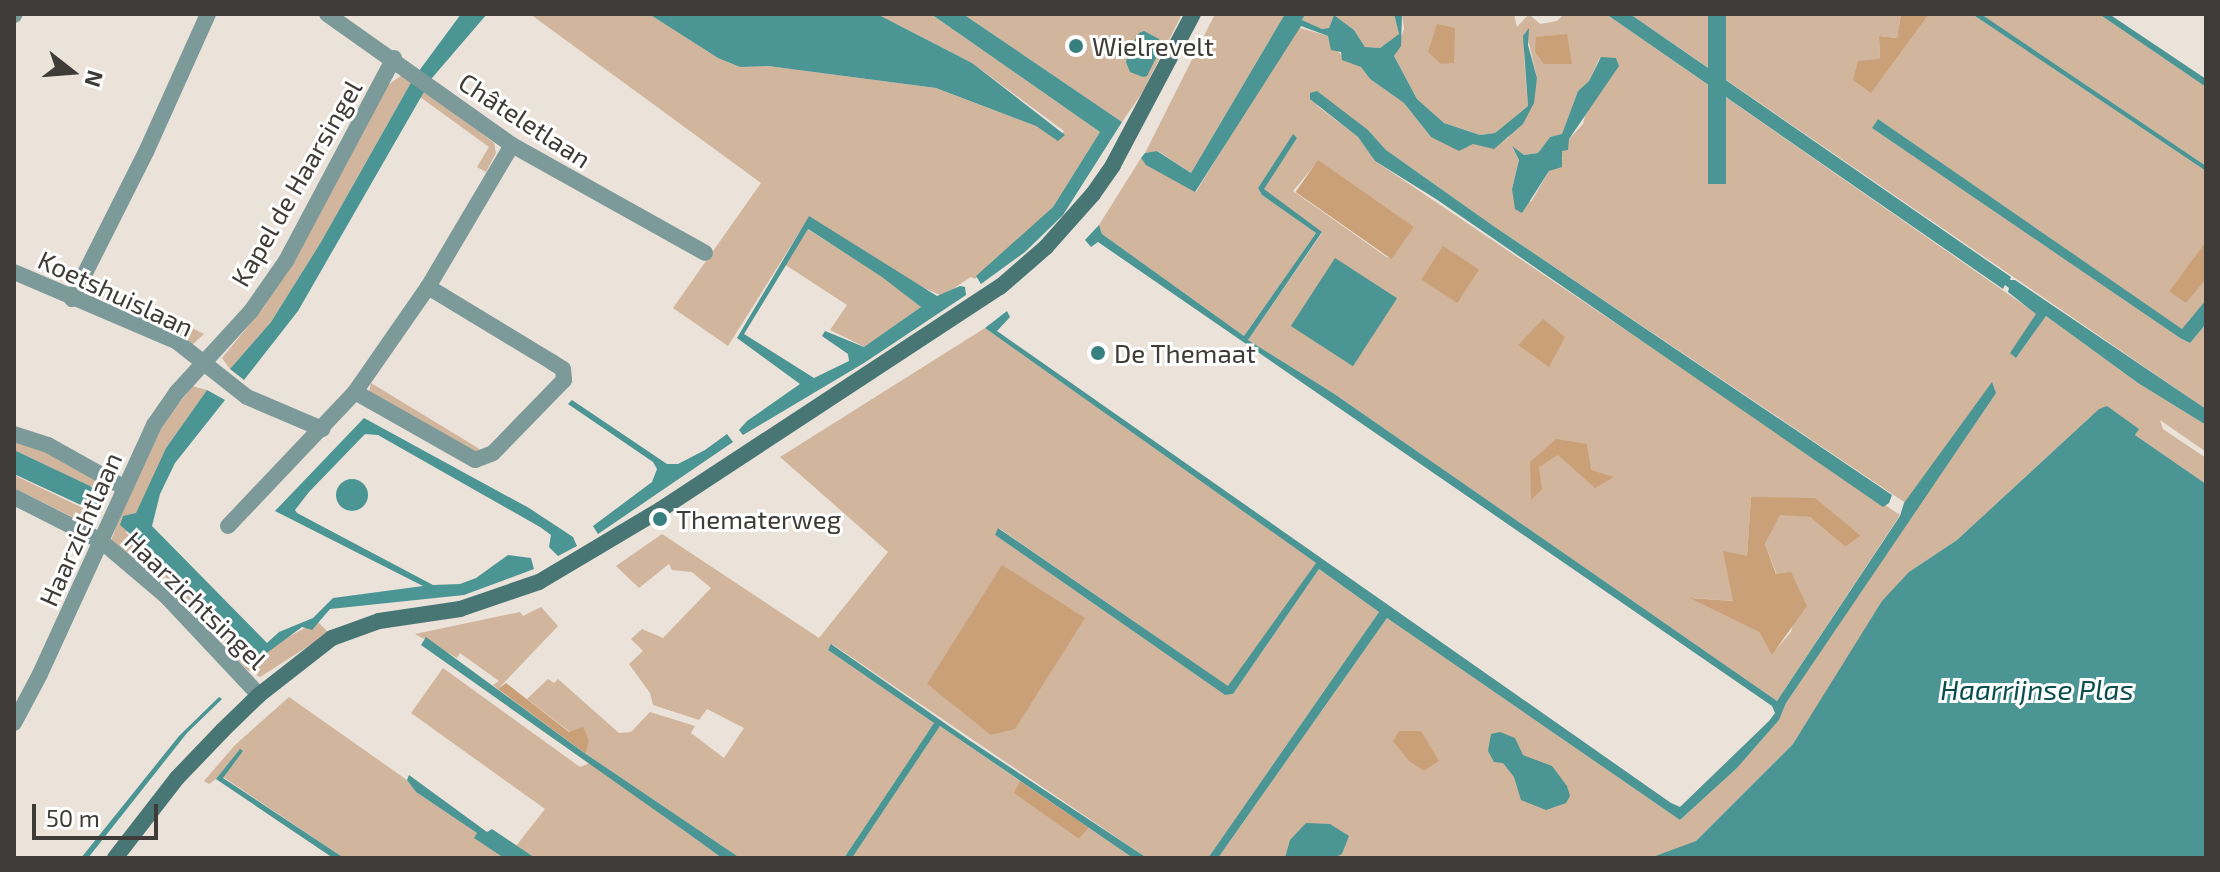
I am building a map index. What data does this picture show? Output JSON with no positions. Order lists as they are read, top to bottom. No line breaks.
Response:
{"streets":{"street":["Châteletlaan","Kapel de Haarsingel","Koetshuislaan","Haarzichtlaan","Haarzichtsingel"]},"crossings":[["Châteletlaan","Kapel de Haarsingel"],["Kapel de Haarsingel","Koetshuislaan"],["Kapel de Haarsingel","Haarzichtlaan"],["Koetshuislaan","Haarzichtlaan"],["Haarzichtlaan","Haarzichtsingel"]],"water":["Haarrijnse Plas"],"places":["Wielrevelt","De Themaat","Thematerweg"],"scale_bar":"50 m","north":"right"}
